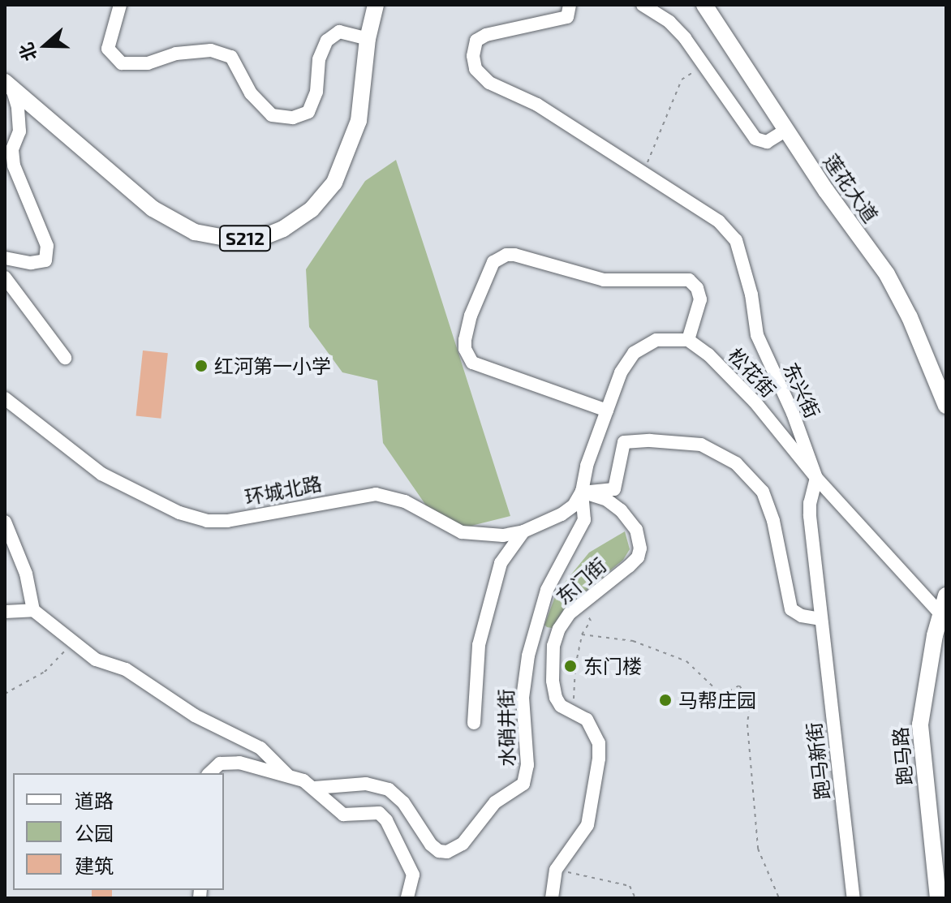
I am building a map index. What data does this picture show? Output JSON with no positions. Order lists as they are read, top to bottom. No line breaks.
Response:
{"streets":{"main road":["莲花大道","S212","跑马路"],"street":["松花街","东兴街","环城北路","东门街","水硝井街","跑马新街"]},"crossings":[["松花街","东兴街"],["松花街","跑马路"],["环城北路","东门街"],["环城北路","水硝井街"],["东门街","水硝井街"]],"places":["红河第一小学","东门楼","马帮庄园"],"legend":["道路","公园","建筑"],"north":"left"}
